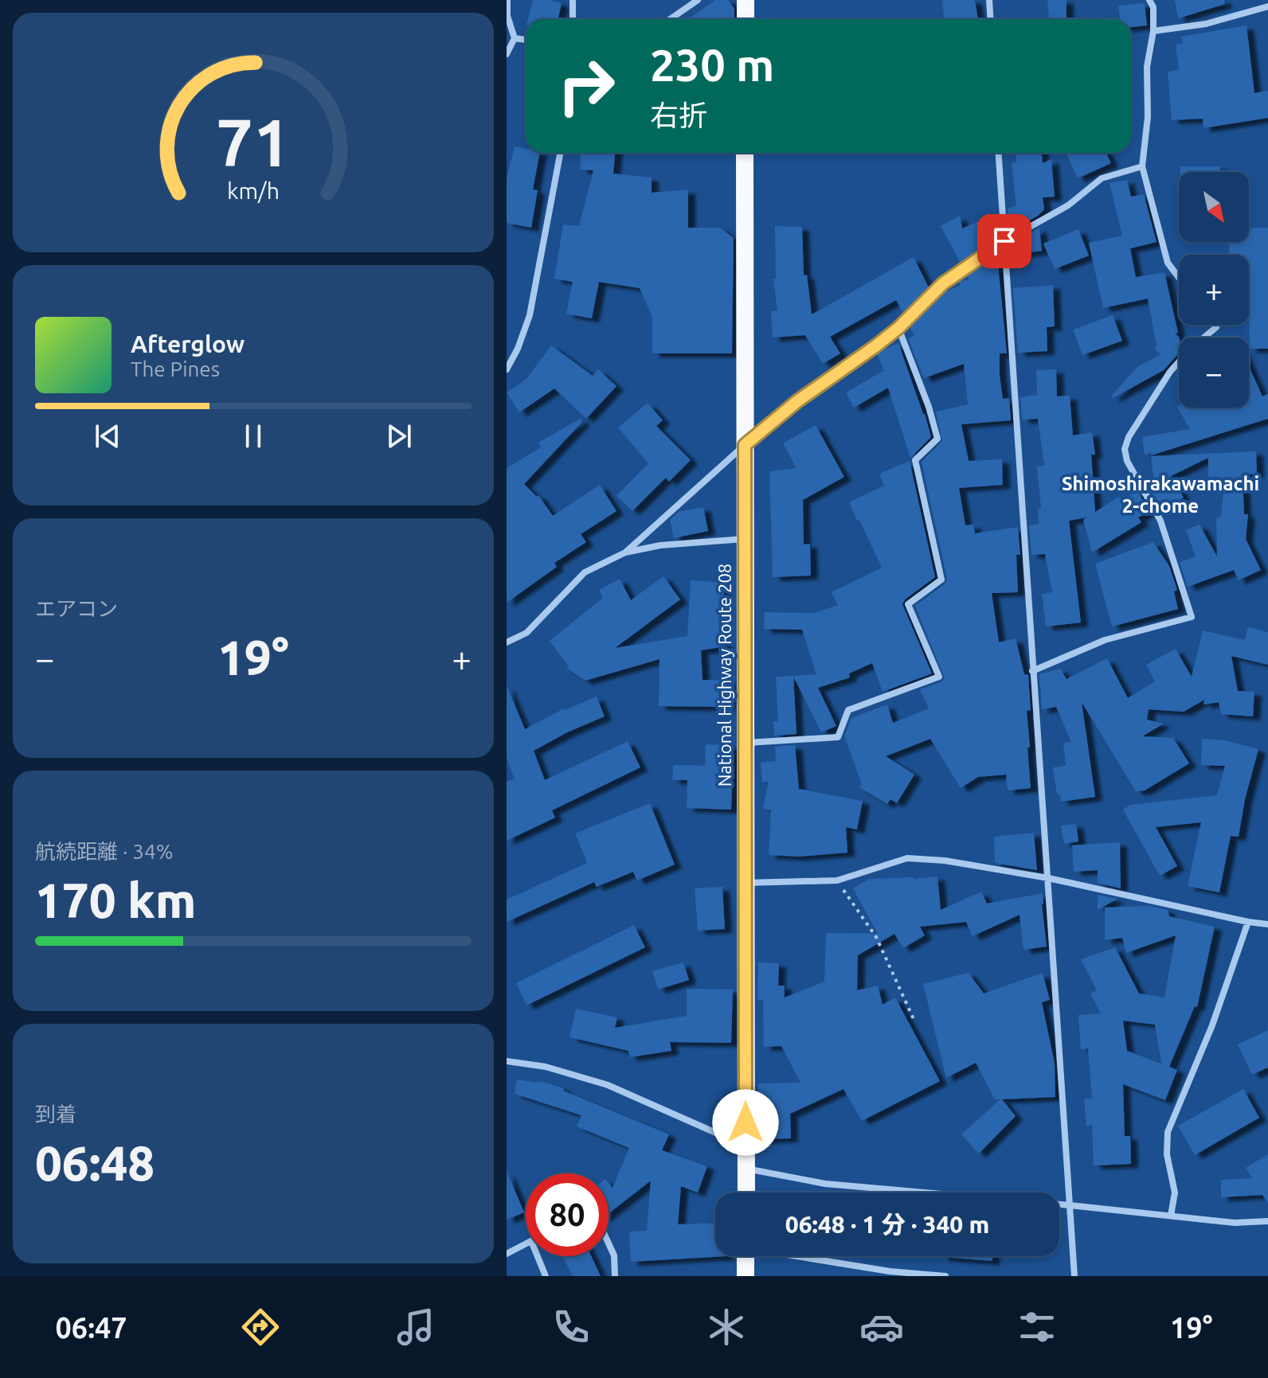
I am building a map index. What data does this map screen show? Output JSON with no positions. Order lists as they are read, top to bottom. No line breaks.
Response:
{"streets":{"highway":["National Highway Route 208"]},"districts":["Shimoshirakawamachi 2-chome"],"north":"bottom right","page":{"turn":["230 m","右折"],"map_buttons":["+","−"],"song":["Afterglow","The Pines"],"tile":["エアコン",["航続距離 · 34%","170 km"],["到着","06:48"]],"heat":["−","19°","+"],"limit":"80","trip":"06:48 · 1 分 · 340 m","tabs":["06:47","19°"],"gauge":["71","km/h"]}}
